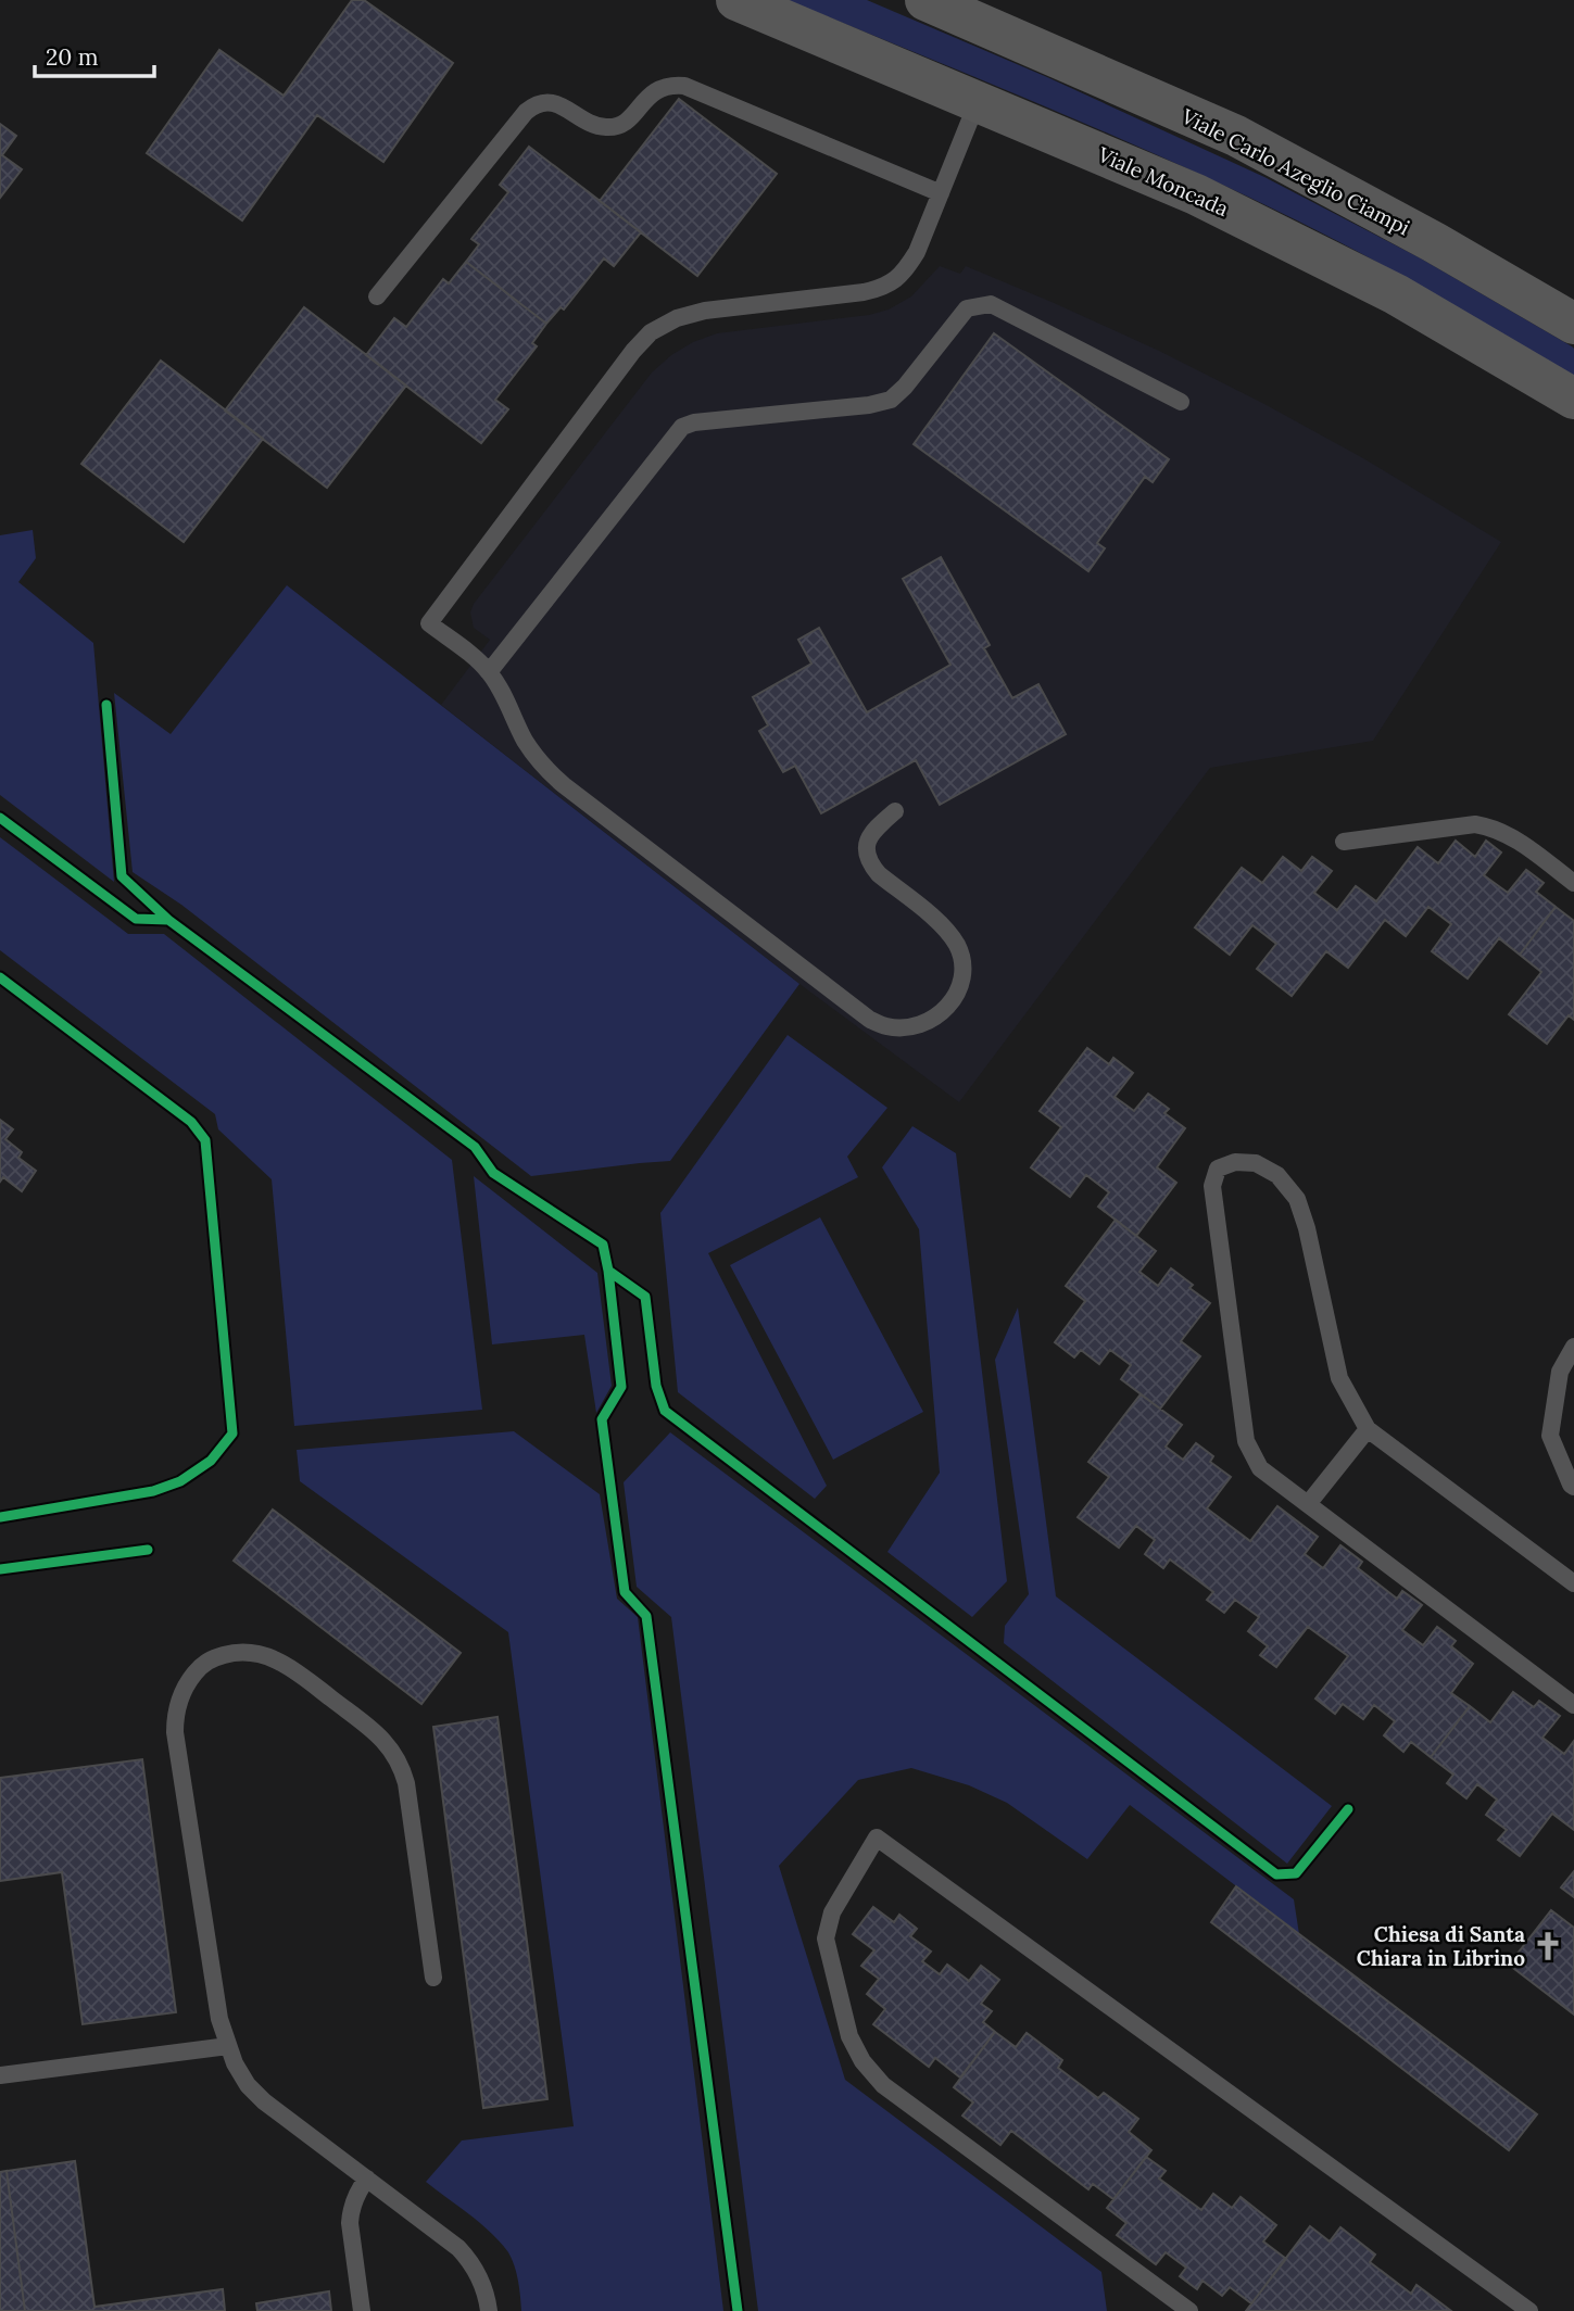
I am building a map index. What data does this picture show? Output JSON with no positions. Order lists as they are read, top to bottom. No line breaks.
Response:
{"streets":{"main road":["Viale Carlo Azeglio Ciampi","Viale Moncada"]},"places":{"church":["Chiesa di Santa Chiara in Librino"]},"scale_bar":"20 m"}
